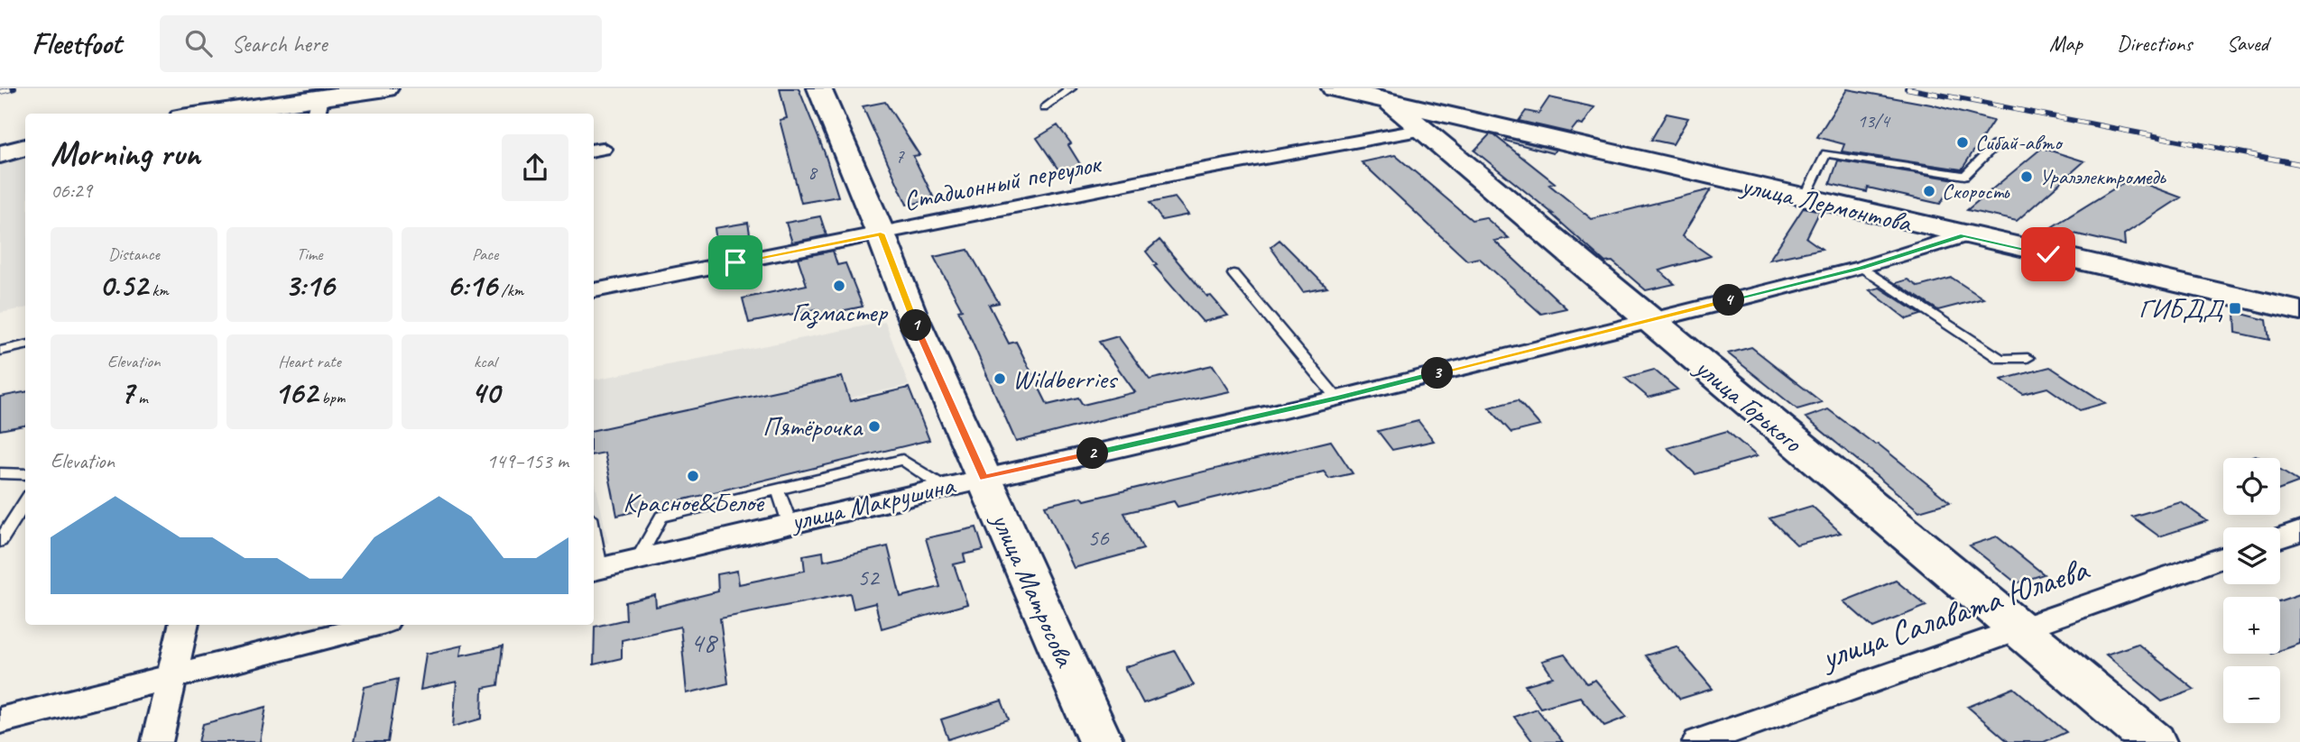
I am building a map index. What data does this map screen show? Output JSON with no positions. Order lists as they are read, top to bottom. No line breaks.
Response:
{"streets":{"street":["Стадионный переулок","улица Лермонтова","улица Горького","улица Макрушина","улица Матросова","улица Салавата Юлаева"]},"crossings":[["Стадионный переулок","улица Горького"],["Стадионный переулок","улица Матросова"],["улица Лермонтова","улица Горького"],["улица Лермонтова","улица Макрушина"],["улица Горького","улица Макрушина"],["улица Горького","улица Салавата Юлаева"],["улица Макрушина","улица Матросова"]],"places":{"other":["Сибай-авто","Уралэлектромедь","Скорость","Газмастер","Wildberries","Пятёрочка","Красное&Белое"],"transit":["ГИБДД"]},"house_numbers":["13/4","7","8","56","52","48"],"page":{"header":"Fleetfoot","search":"Search here","nav":["Map","Directions","Saved"],"heading":["Morning run","06:29"],"stats":[["Distance","0.52 km"],["Time","3:16"],["Pace","6:16 /km"],["Elevation","7 m"],["Heart rate","162 bpm"],["kcal","40"]],"pins":["4","1","3","2"],"chart":["Elevation","149–153 m"],"map_buttons":["+","−"]}}
